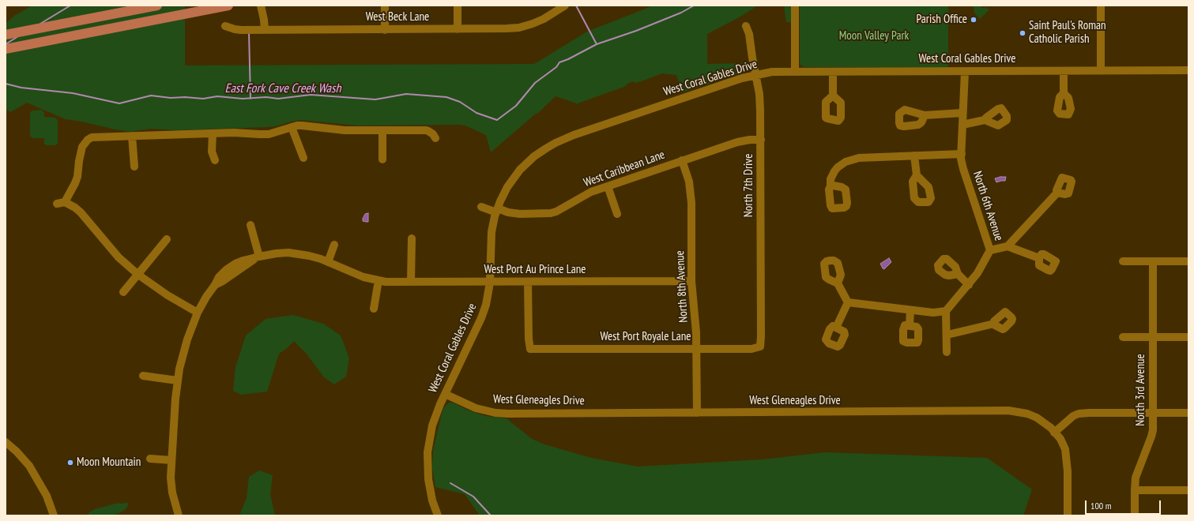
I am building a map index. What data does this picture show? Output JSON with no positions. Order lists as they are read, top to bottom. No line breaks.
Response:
{"streets":{"street":["West Beck Lane","West Coral Gables Drive","West Caribbean Lane","North 7th Drive","North 6th Avenue","West Port Au Prince Lane","North 8th Avenue","West Port Royale Lane","North 3rd Avenue","West Gleneagles Drive"]},"crossings":[["West Coral Gables Drive","West Caribbean Lane"],["West Coral Gables Drive","North 7th Drive"],["West Coral Gables Drive","North 6th Avenue"],["West Coral Gables Drive","West Port Au Prince Lane"],["West Coral Gables Drive","West Gleneagles Drive"],["West Caribbean Lane","North 7th Drive"],["West Caribbean Lane","North 8th Avenue"],["North 7th Drive","West Port Royale Lane"],["West Port Au Prince Lane","North 8th Avenue"],["West Port Au Prince Lane","West Port Royale Lane"],["North 8th Avenue","West Port Royale Lane"],["North 8th Avenue","West Gleneagles Drive"]],"water":["East Fork Cave Creek Wash"],"parks":["Moon Valley Park"],"places":["Parish Office","Saint Paul's Roman Catholic Parish","Moon Mountain"],"scale_bar":"100 m"}
